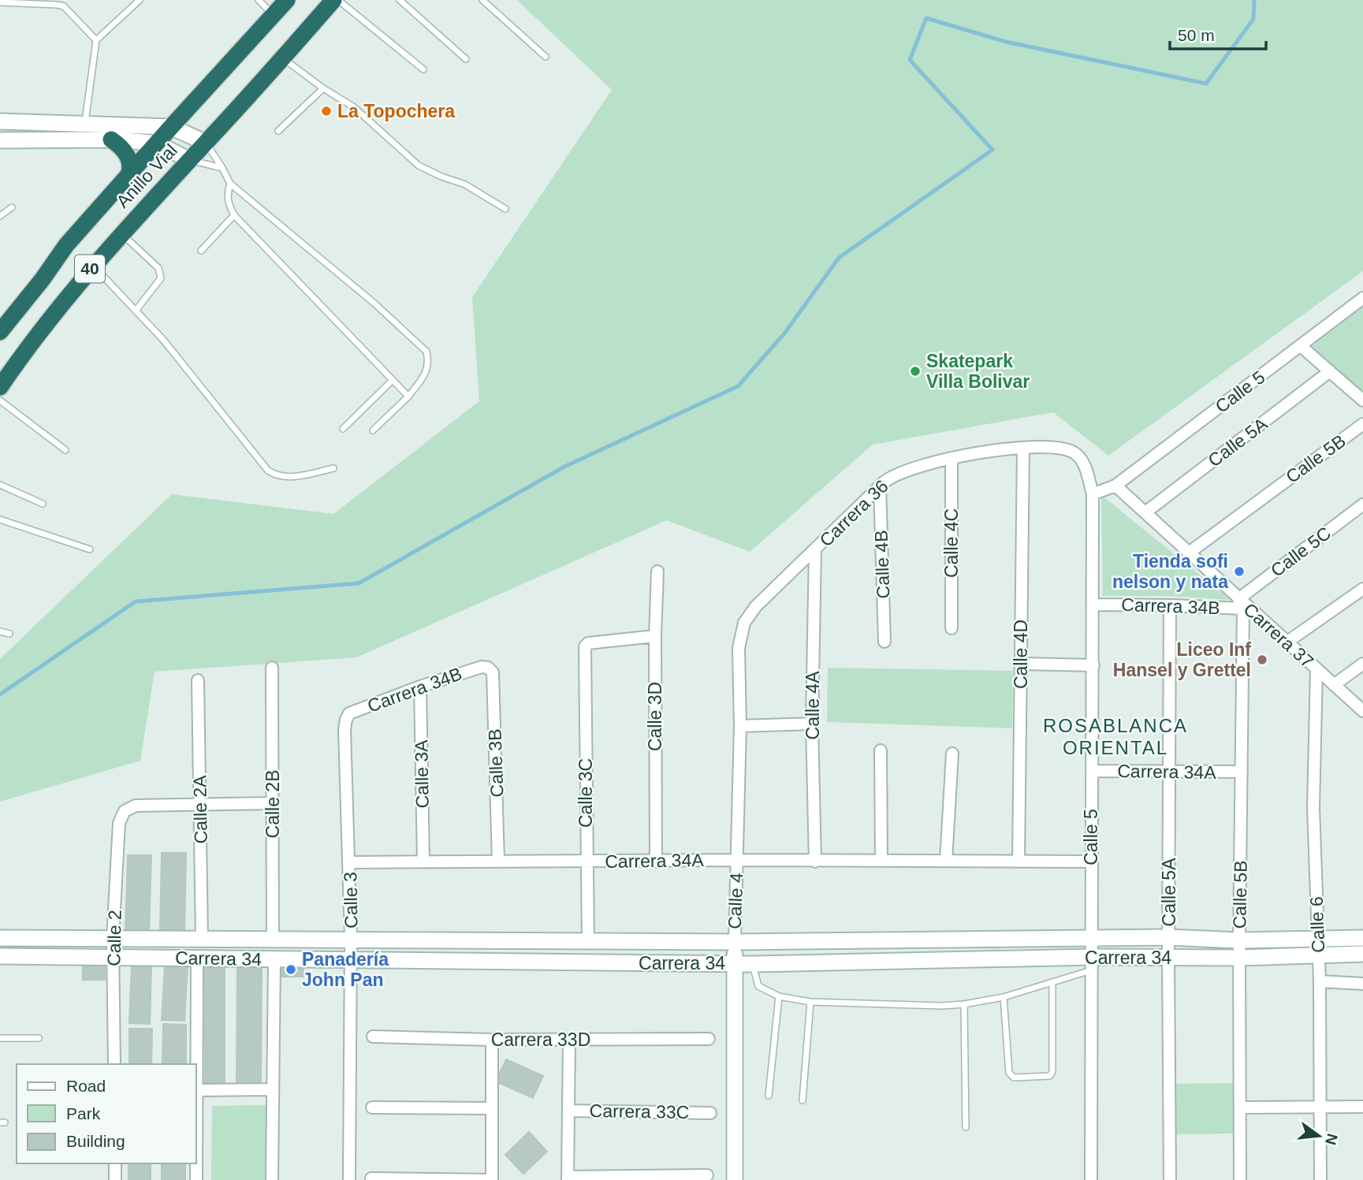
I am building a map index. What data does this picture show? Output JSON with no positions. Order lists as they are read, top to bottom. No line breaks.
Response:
{"streets":{"highway":["Anillo Vial","40"],"street":["Calle 5","Calle 5A","Calle 5B","Carrera 36","Calle 4C","Calle 5C","Calle 4B","Carrera 34B","Carrera 37","Calle 4D","Calle 4A","Calle 3D","Calle 3B","Carrera 34A","Calle 3A","Calle 3C","Calle 2B","Calle 2A","Calle 3","Calle 4","Calle 6","Calle 2","Carrera 34","Carrera 33D","Carrera 33C"]},"crossings":[["Calle 5","Carrera 34B"],["Calle 5","Carrera 37"],["Calle 5","Carrera 34A"],["Calle 5","Carrera 34"],["Calle 5A","Carrera 34B"],["Calle 5A","Carrera 37"],["Calle 5A","Carrera 34A"],["Calle 5A","Carrera 34"],["Calle 5B","Calle 5C"],["Calle 5B","Carrera 34B"],["Calle 5B","Carrera 37"],["Calle 5B","Carrera 34A"],["Calle 5B","Carrera 34"],["Carrera 36","Calle 4C"],["Carrera 36","Calle 4B"],["Carrera 36","Calle 4D"],["Carrera 36","Calle 4A"],["Carrera 36","Calle 4"],["Calle 5C","Carrera 34B"],["Calle 5C","Carrera 37"],["Carrera 34B","Carrera 37"],["Carrera 34B","Calle 3B"],["Carrera 34B","Calle 3A"],["Carrera 34B","Calle 3"],["Carrera 37","Calle 6"],["Calle 4D","Carrera 34A"],["Calle 4A","Carrera 34A"],["Calle 3D","Carrera 34A"],["Calle 3D","Calle 3C"],["Calle 3B","Carrera 34A"],["Carrera 34A","Calle 3A"],["Carrera 34A","Calle 3C"],["Carrera 34A","Calle 3"],["Carrera 34A","Calle 4"],["Calle 3C","Carrera 34"],["Calle 2B","Carrera 34"],["Calle 2A","Calle 2"],["Calle 2A","Carrera 34"],["Calle 3","Carrera 34"],["Calle 4","Carrera 34"],["Calle 6","Carrera 34"],["Calle 2","Carrera 34"]],"districts":["ROSABLANCA ORIENTAL"],"places":["La Topochera","Skatepark Villa Bolivar","Tienda sofi nelson y nata","Liceo Inf Hansel y Grettel","Panadería John Pan"],"legend":["Road","Park","Building"],"scale_bar":"50 m","north":"right"}
